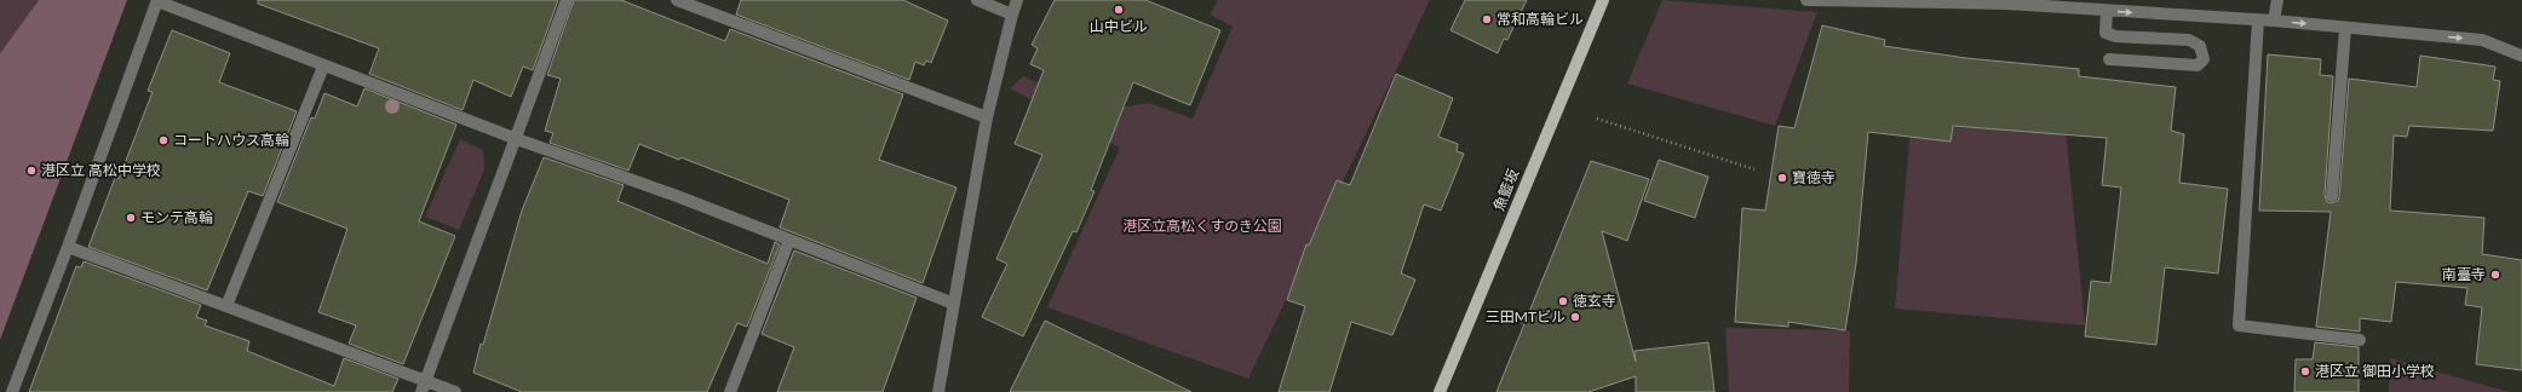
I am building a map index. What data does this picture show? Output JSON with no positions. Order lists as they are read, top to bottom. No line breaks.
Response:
{"streets":{"main road":["魚籃坂"]},"parks":["港区立高松くすのき公園"],"places":["山中ビル","常和高輪ビル","コートハウス高輪","港区立 高松中学校","寶徳寺","モンテ高輪","南臺寺","徳玄寺","三田MTビル","港区立 御田小学校"]}
